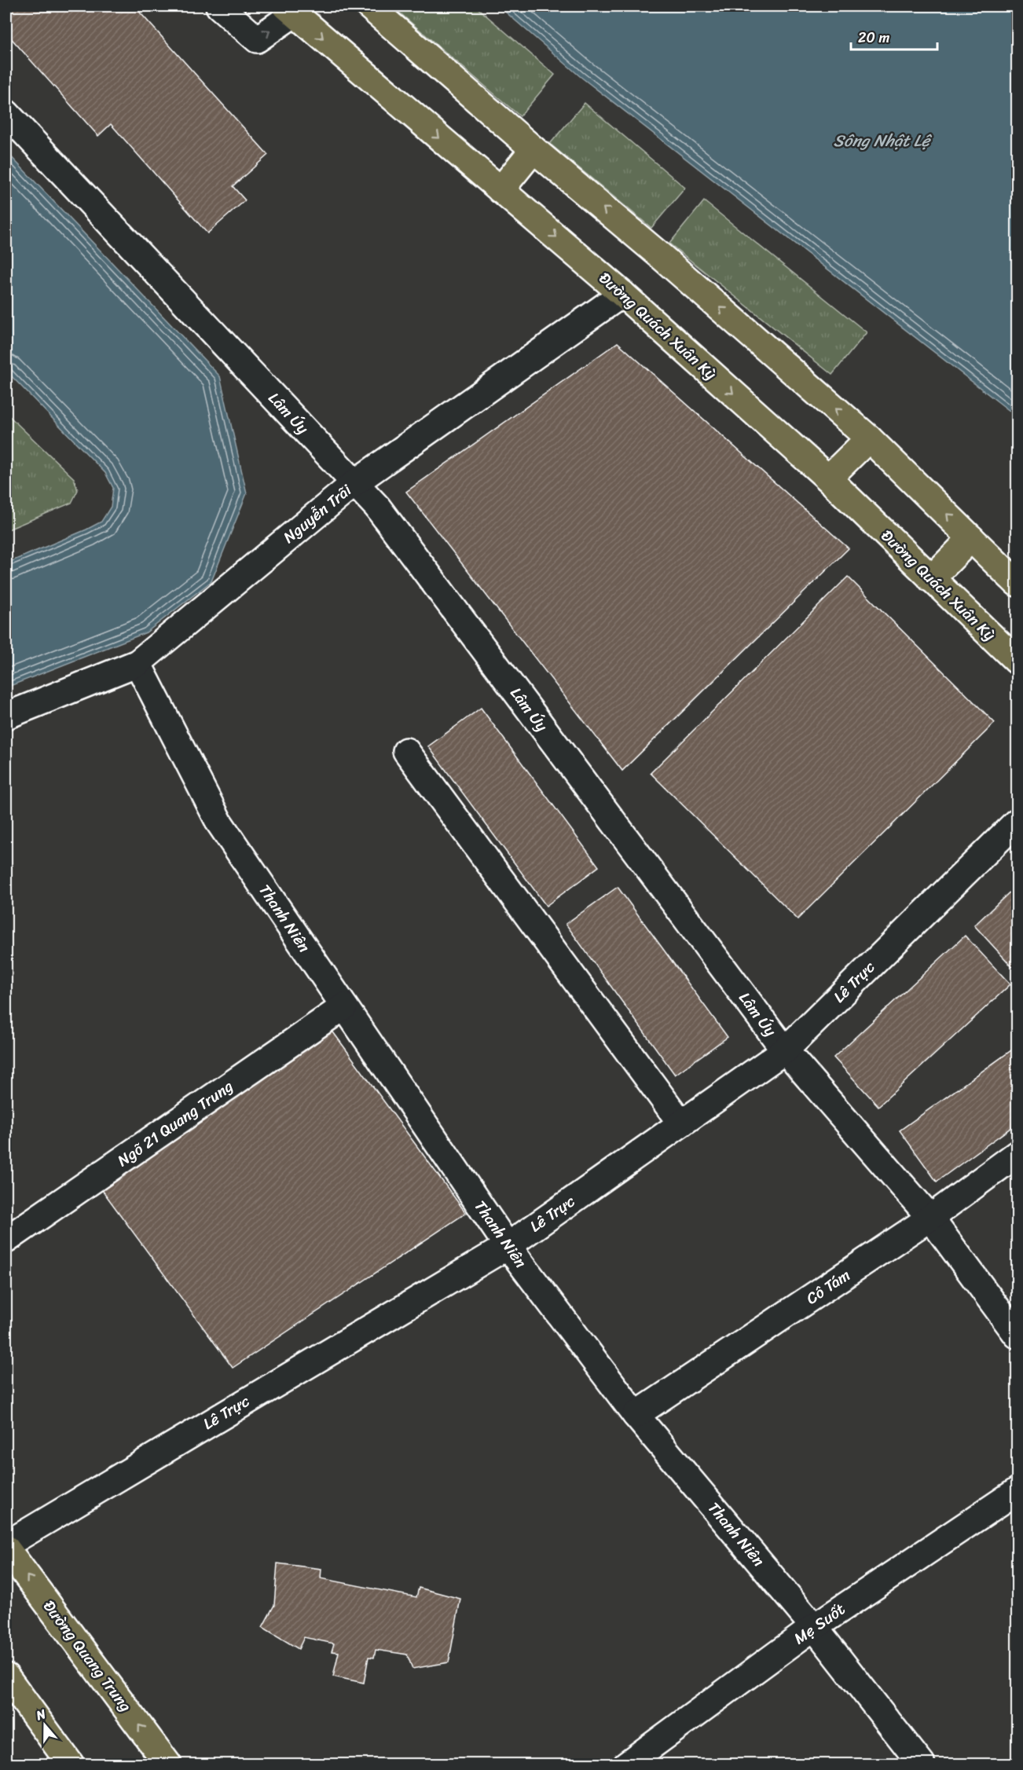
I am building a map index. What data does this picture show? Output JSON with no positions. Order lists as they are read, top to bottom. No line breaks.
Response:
{"streets":{"main road":["Đường Quách Xuân Kỳ","Đường Quang Trung"],"street":["Lâm Úy","Nguyễn Trãi","Thanh Niên","Lê Trực","Ngõ 21 Quang Trung","Cô Tám","Mẹ Suốt"]},"crossings":[["Đường Quách Xuân Kỳ","Nguyễn Trãi"],["Lâm Úy","Nguyễn Trãi"],["Lâm Úy","Lê Trực"],["Lâm Úy","Cô Tám"],["Nguyễn Trãi","Thanh Niên"],["Thanh Niên","Lê Trực"],["Thanh Niên","Ngõ 21 Quang Trung"],["Thanh Niên","Cô Tám"],["Thanh Niên","Mẹ Suốt"]],"water":["Sông Nhật Lệ"],"scale_bar":"20 m","north":"top"}
